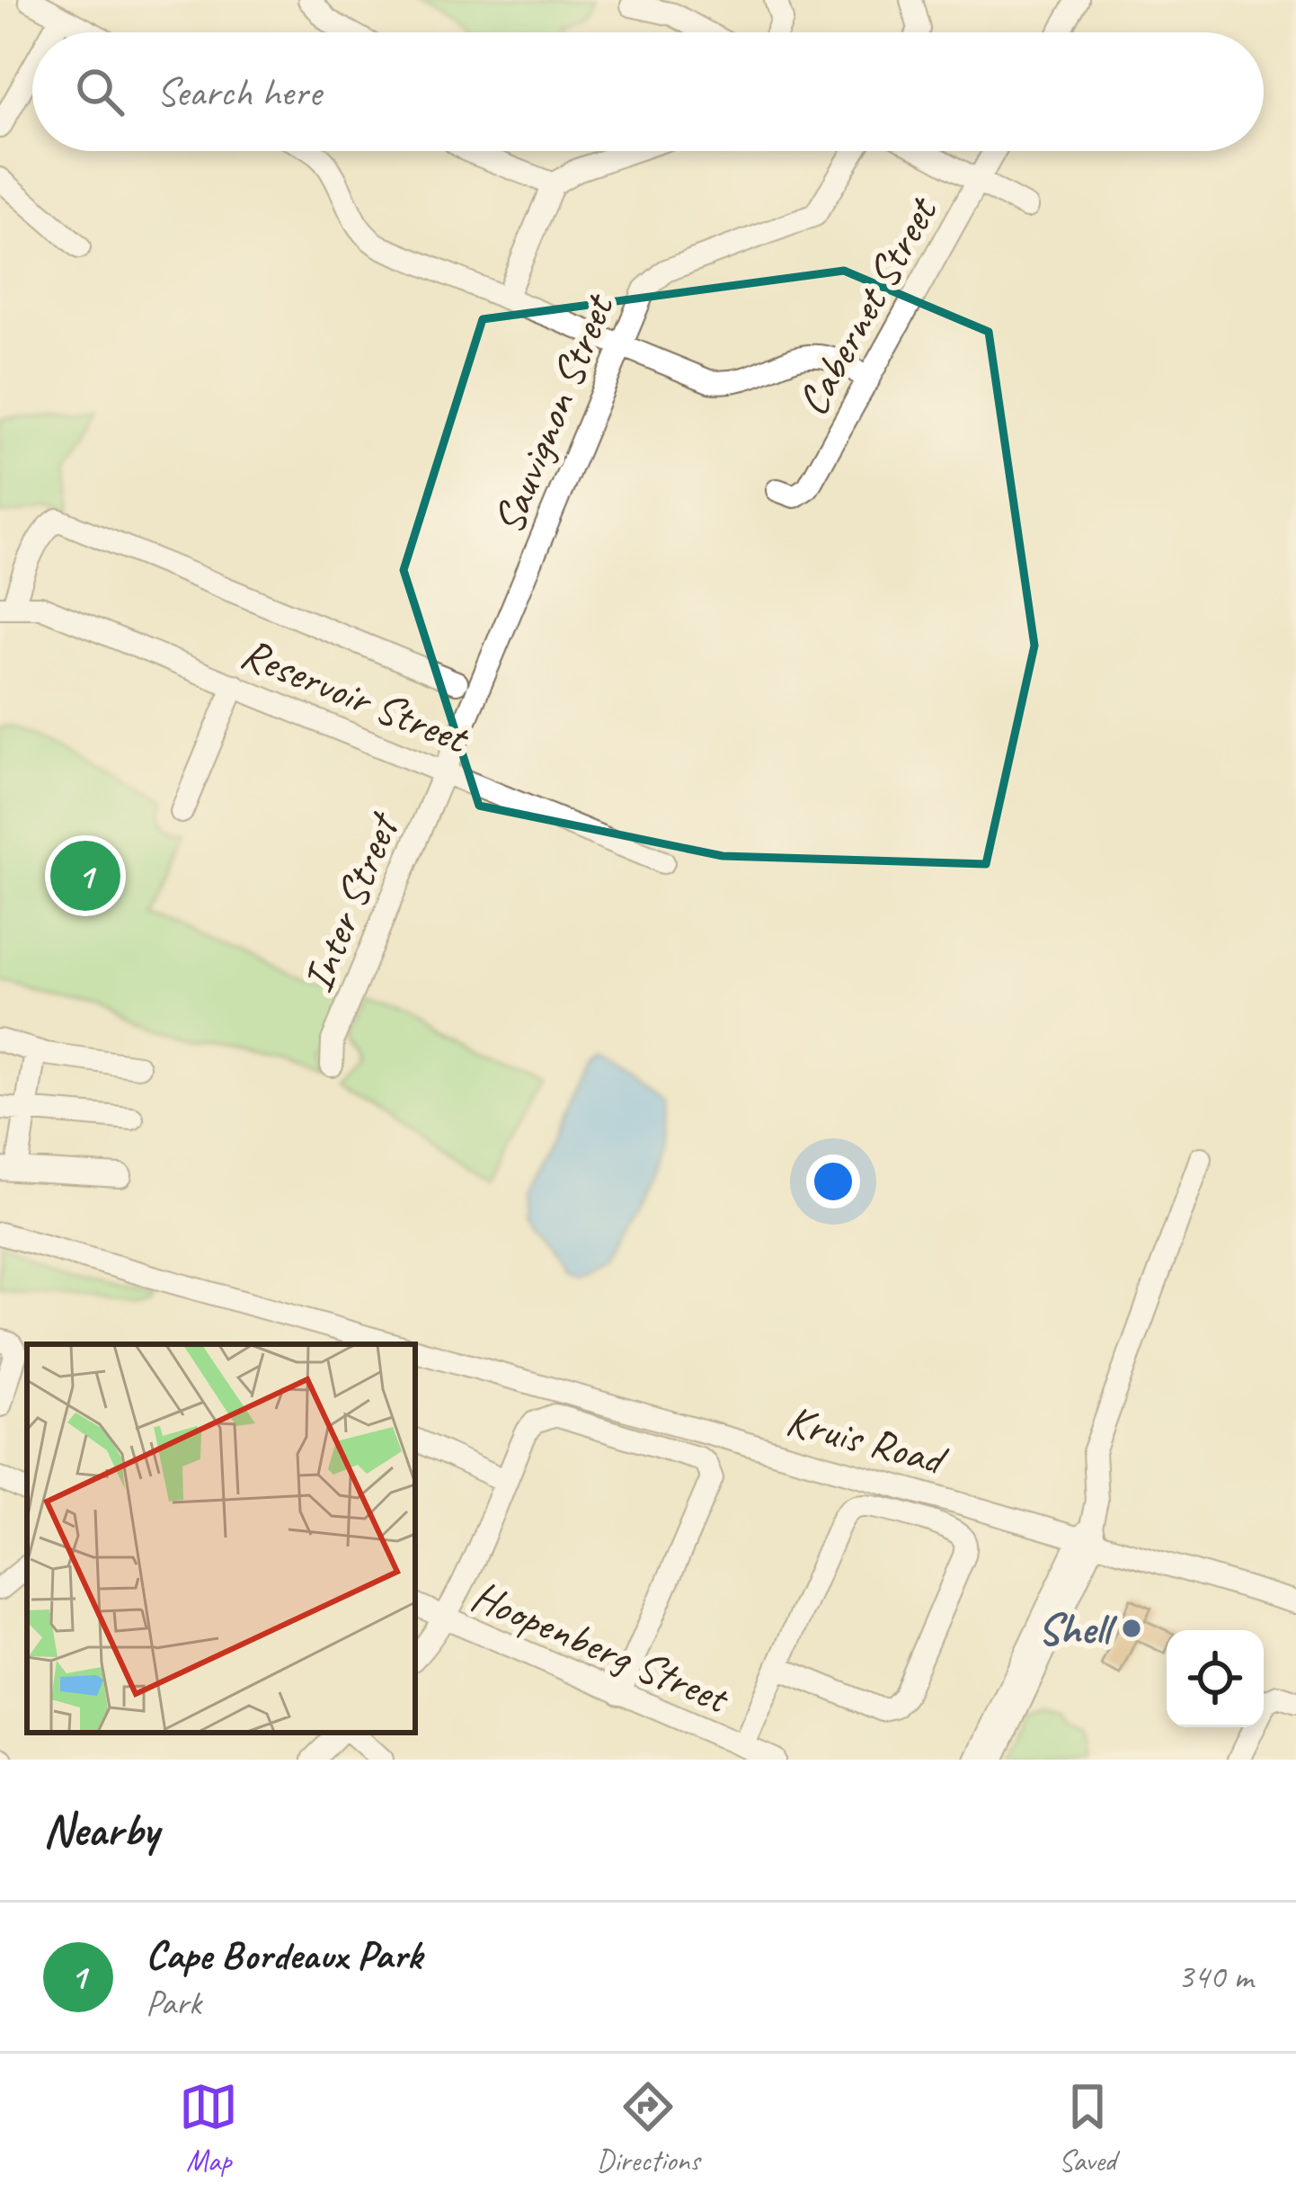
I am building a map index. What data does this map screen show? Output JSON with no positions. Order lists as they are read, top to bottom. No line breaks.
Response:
{"streets":{"street":["Cabernet Street","Sauvignon Street","Reservoir Street","Inter Street","Kruis Road","Hoopenberg Street"]},"crossings":[["Sauvignon Street","Reservoir Street"],["Sauvignon Street","Inter Street"],["Reservoir Street","Inter Street"]],"places":["Shell"],"page":{"search":"Search here","pins":"1","heading":"Nearby","list":[{"mark":"1","name":"Cape Bordeaux Park","note":"Park","value":"340 m"}],"nav":["Map","Directions","Saved"]}}
